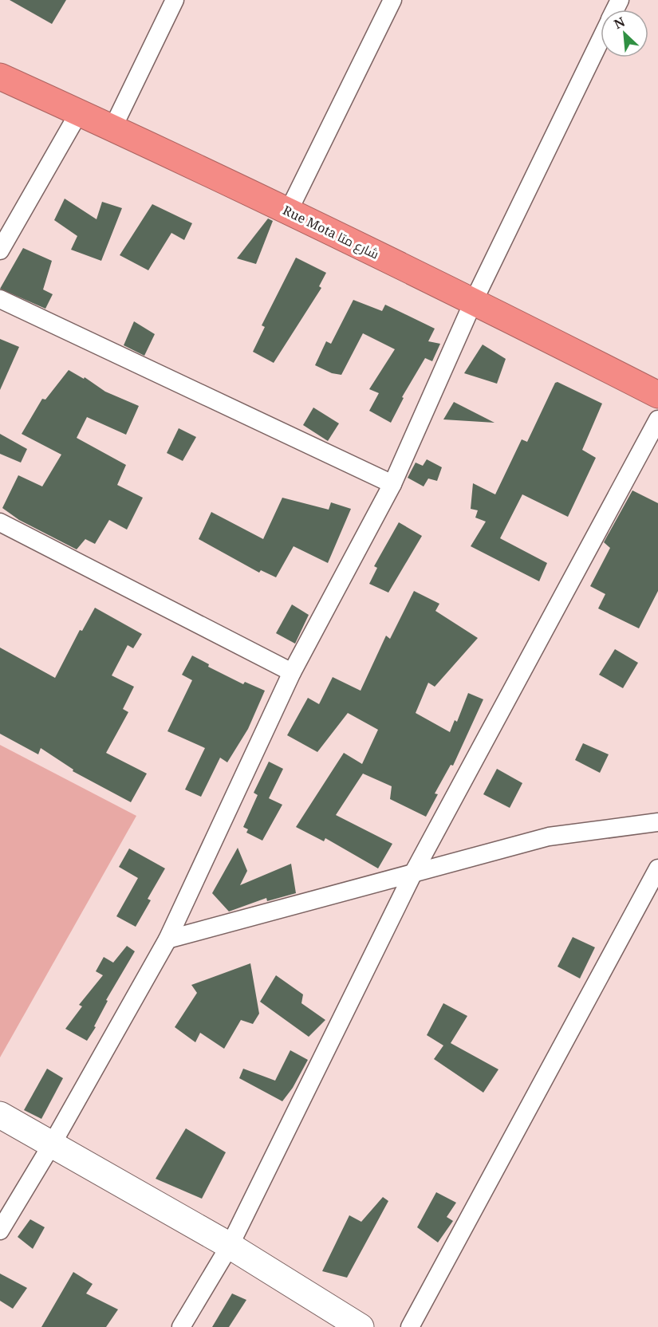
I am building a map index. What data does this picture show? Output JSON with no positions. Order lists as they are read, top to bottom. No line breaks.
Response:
{"streets":{"highway":["Rue Mota شارع متا"]},"north":"top left"}
